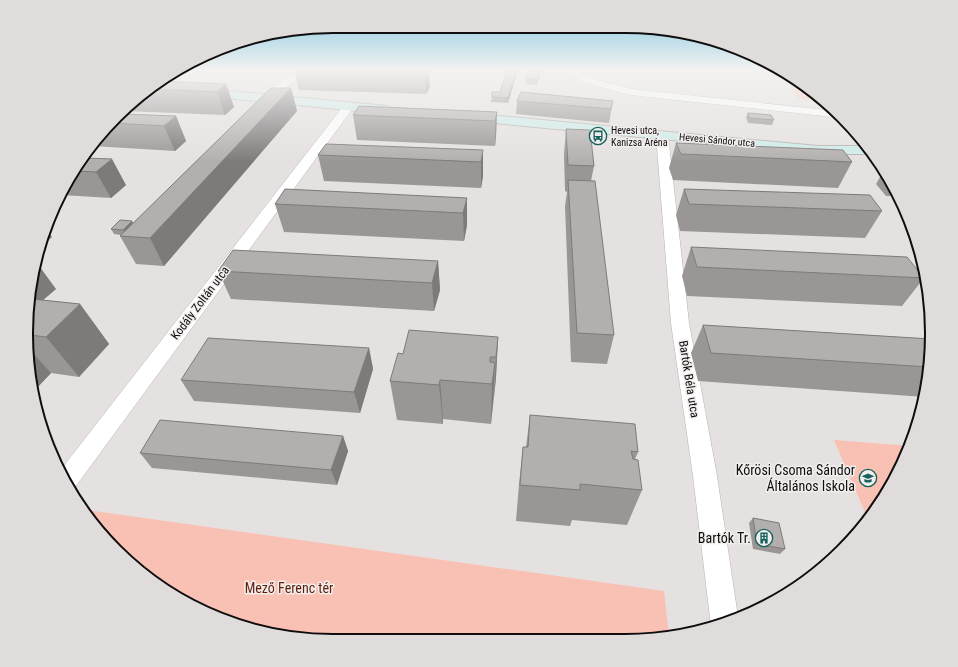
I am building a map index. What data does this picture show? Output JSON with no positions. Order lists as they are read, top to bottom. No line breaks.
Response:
{"streets":{"main road":["Hevesi Sándor utca"],"street":["Kodály Zoltán utca","Bartók Béla utca"]},"crossings":[["Hevesi Sándor utca","Bartók Béla utca"]],"parks":["Mező Ferenc tér"],"places":{"bus stop":["Hevesi utca, Kanizsa Aréna"],"school or university":["Kőrösi Csoma Sándor Általános Iskola"],"building":["Bartók Tr."]}}
